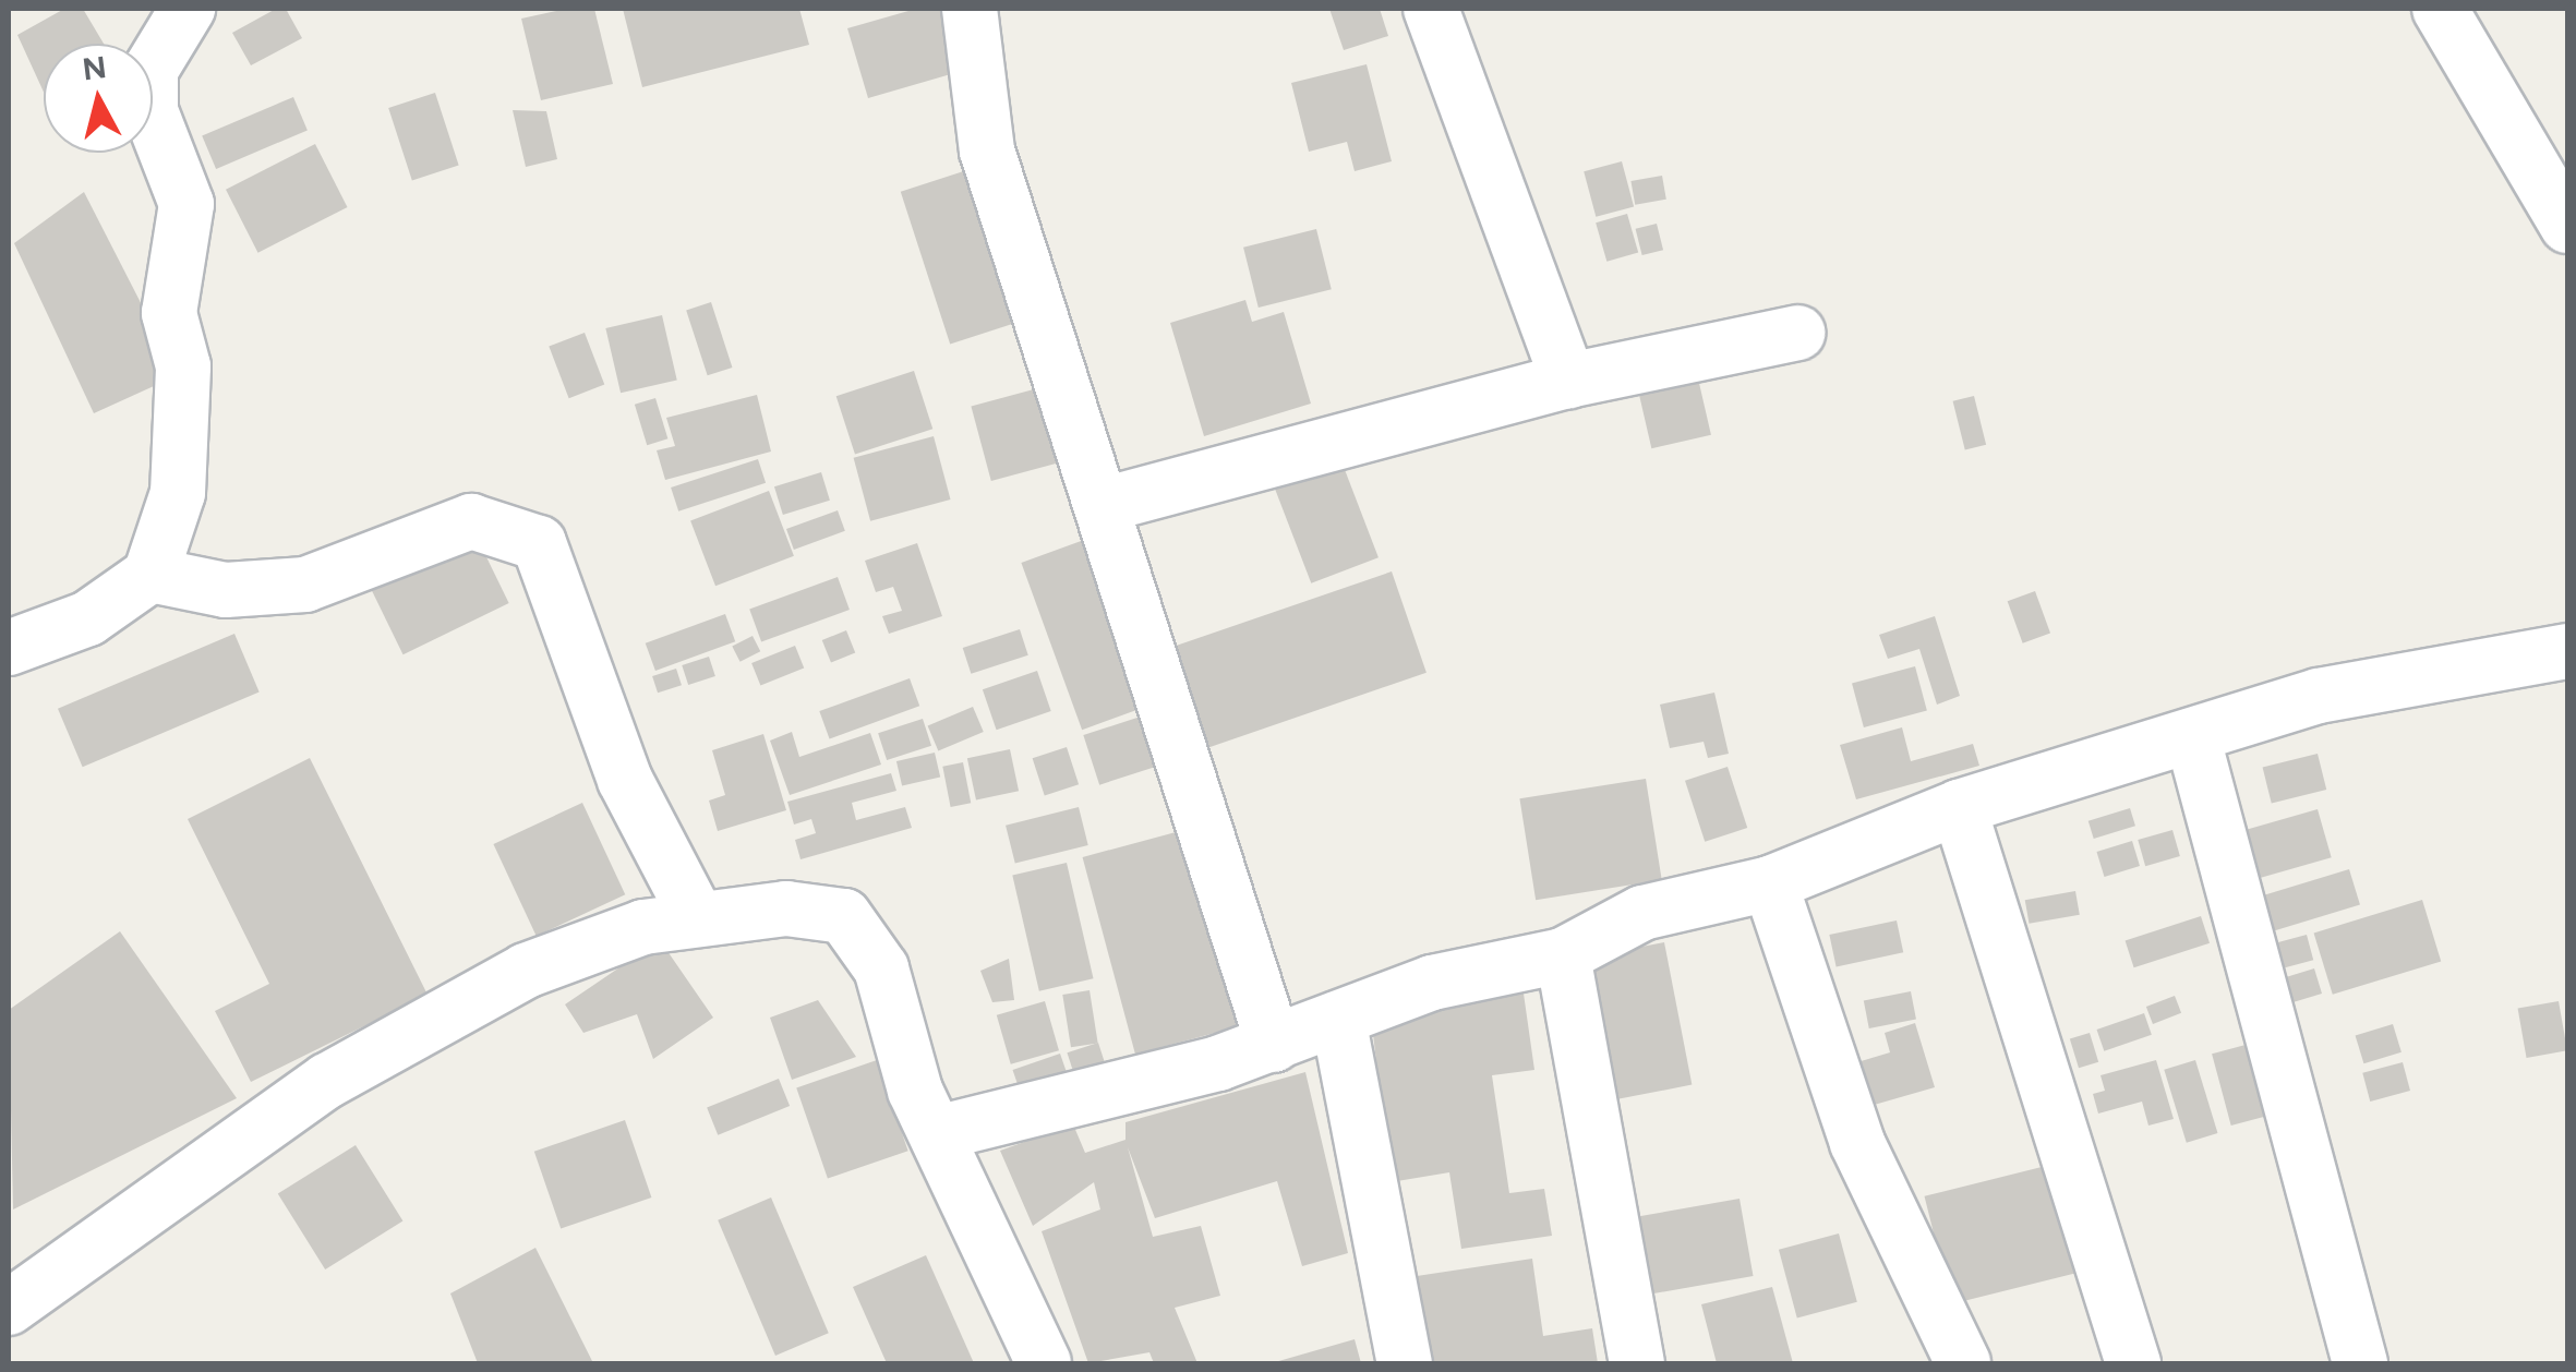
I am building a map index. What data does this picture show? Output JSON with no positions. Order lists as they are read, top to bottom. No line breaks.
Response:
{"north":"top"}
